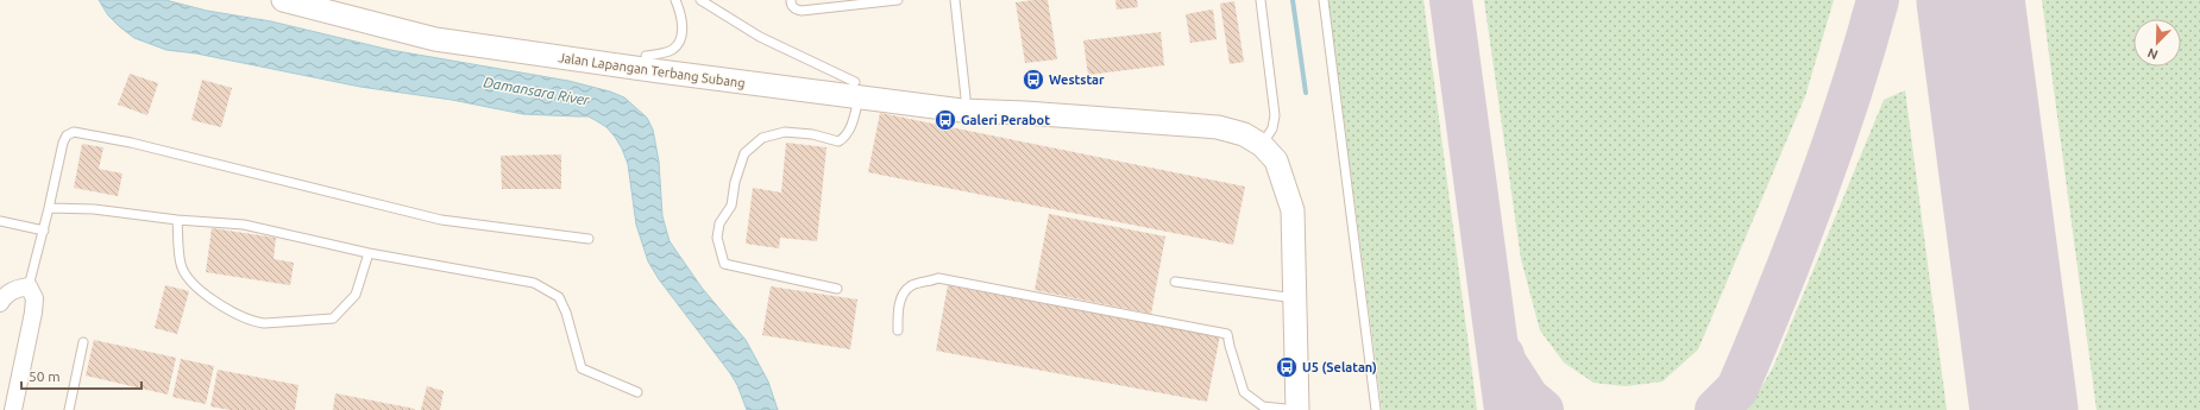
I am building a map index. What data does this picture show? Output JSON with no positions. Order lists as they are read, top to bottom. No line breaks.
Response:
{"streets":{"street":["Jalan Lapangan Terbang Subang"]},"water":["Damansara River"],"places":{"bus stop":["Weststar","Galeri Perabot","U5 (Selatan)"]},"scale_bar":"50 m","north":"bottom left"}
